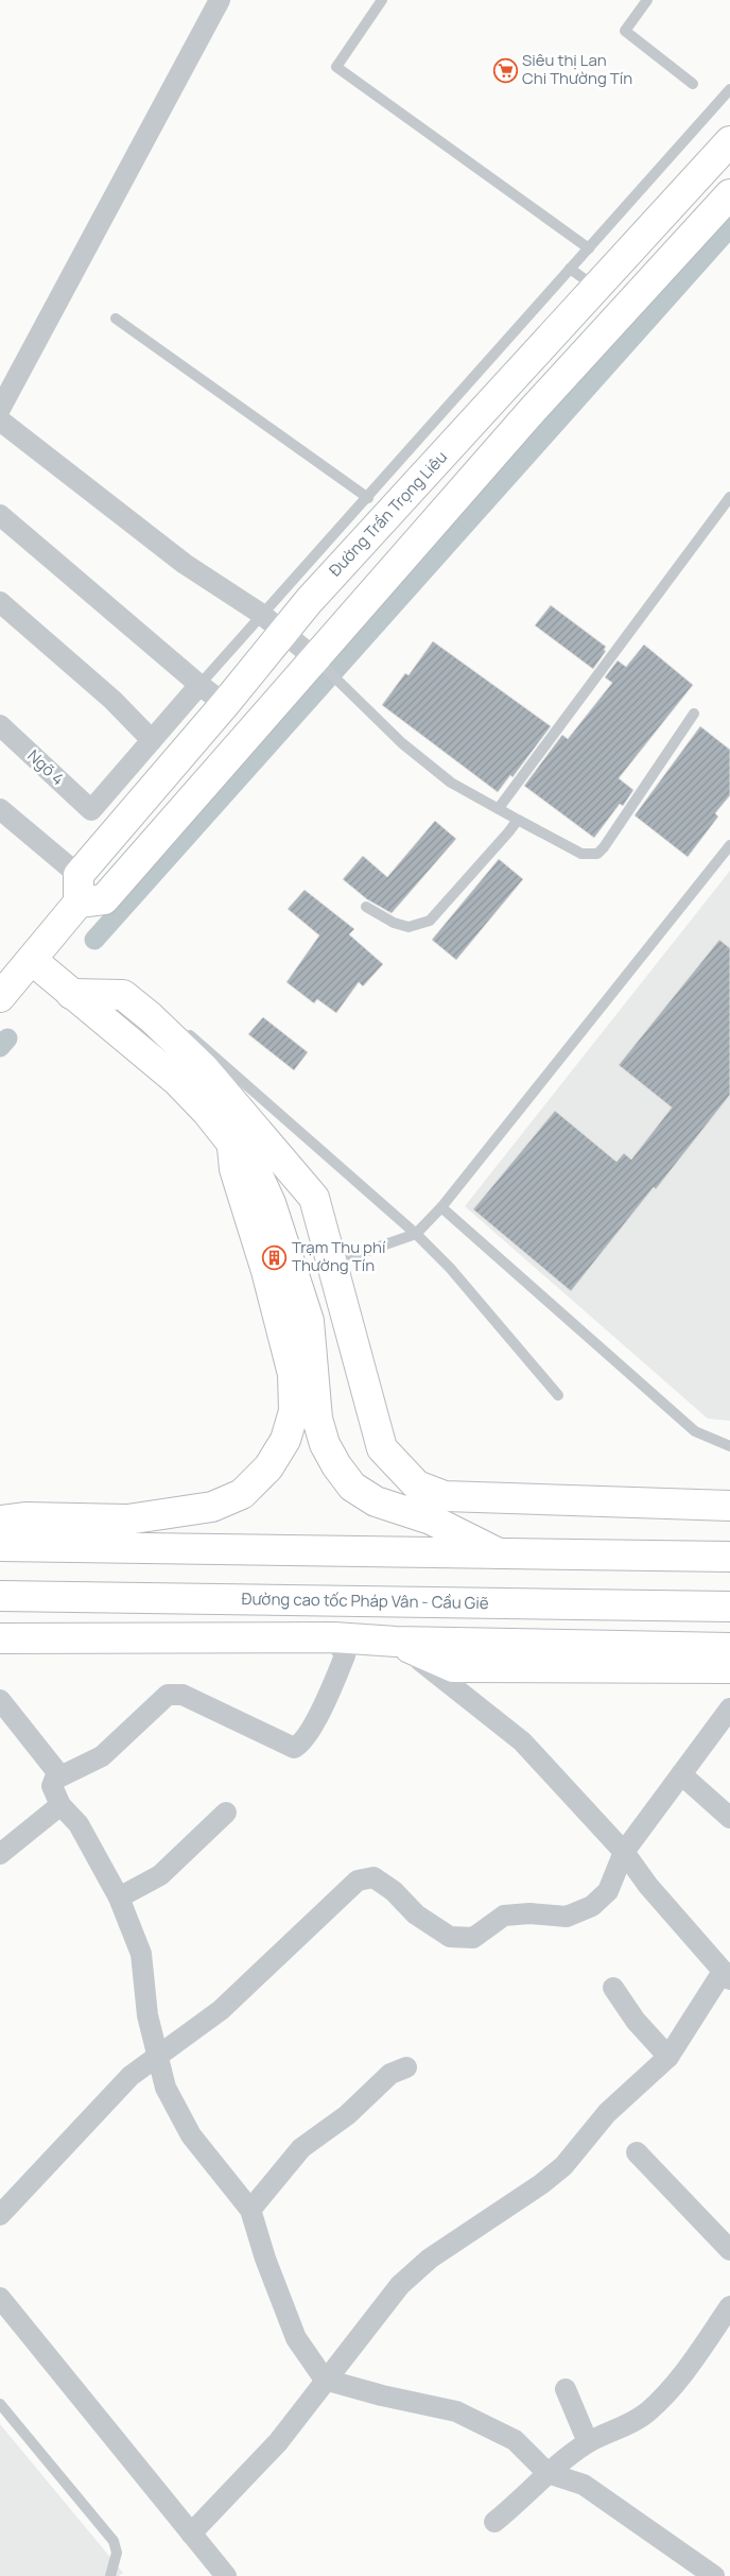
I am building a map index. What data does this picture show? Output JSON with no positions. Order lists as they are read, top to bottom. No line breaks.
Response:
{"streets":{"main road":["Đường Trần Trọng Liêu","Đường cao tốc Pháp Vân - Cầu Giẽ"],"street":["Ngõ 4"]},"places":{"supermarket":["Siêu thị Lan Chi Thường Tín"],"building":["Trạm Thu phí Thường Tín"]}}
